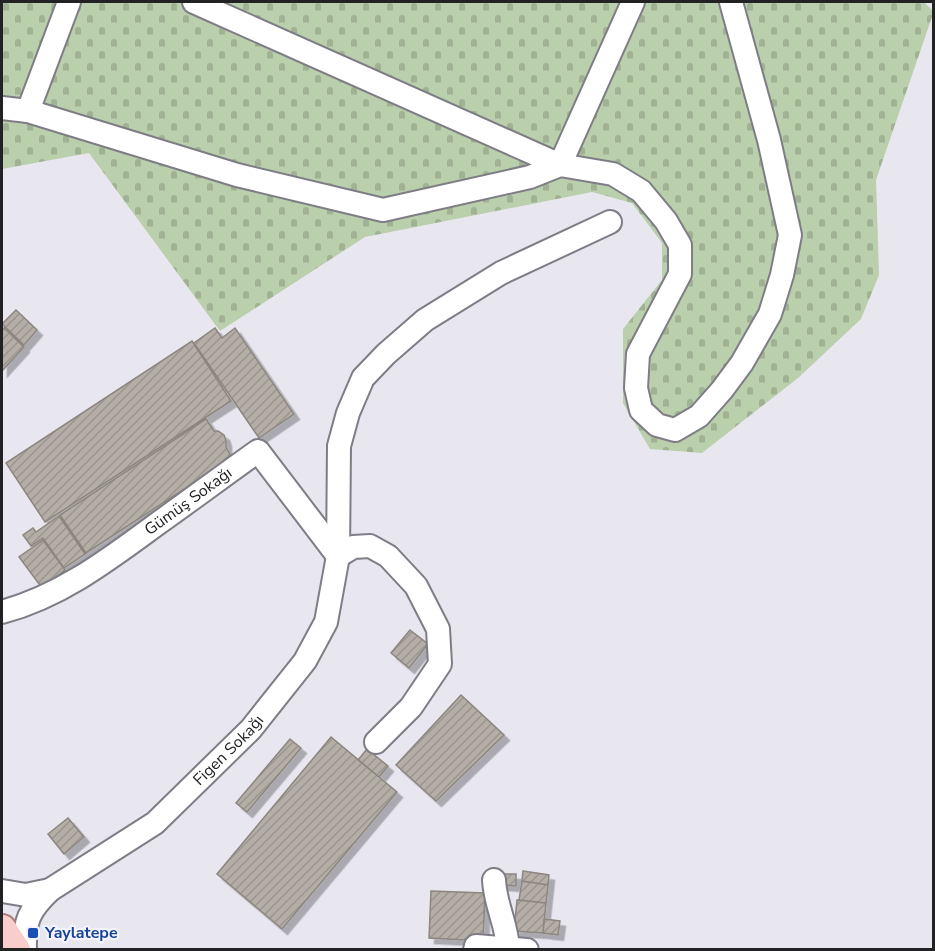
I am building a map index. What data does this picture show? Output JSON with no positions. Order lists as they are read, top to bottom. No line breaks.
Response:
{"streets":{"street":["Gümüş Sokağı","Figen Sokağı"]},"crossings":[["Gümüş Sokağı","Figen Sokağı"]],"places":{"transit":["Yaylatepe"]}}
